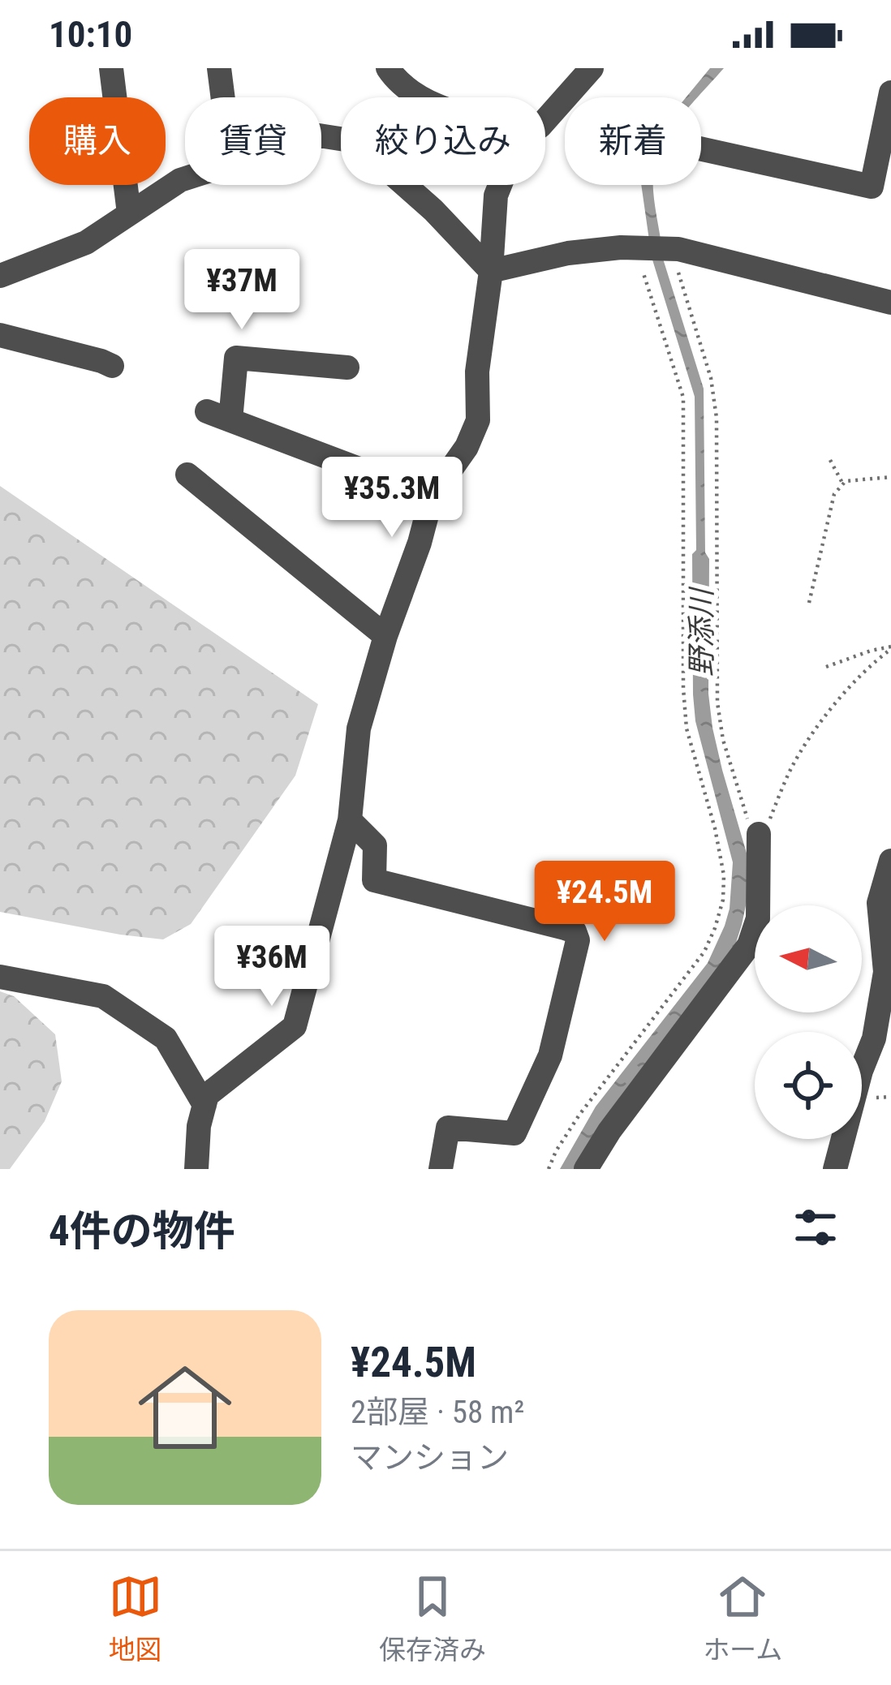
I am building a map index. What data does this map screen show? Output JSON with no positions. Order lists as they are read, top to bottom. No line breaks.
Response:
{"water":["野添川"],"north":"left","page":{"status":"10:10","chip":["購入","賃貸","絞り込み","新着"],"price":["¥37M","¥35.3M","¥24.5M","¥36M"],"heading":"4件の物件","list":[{"name":"¥24.5M","note":"2部屋 · 58 m² · マンション"}],"tabs":["地図","保存済み","ホーム"]}}
